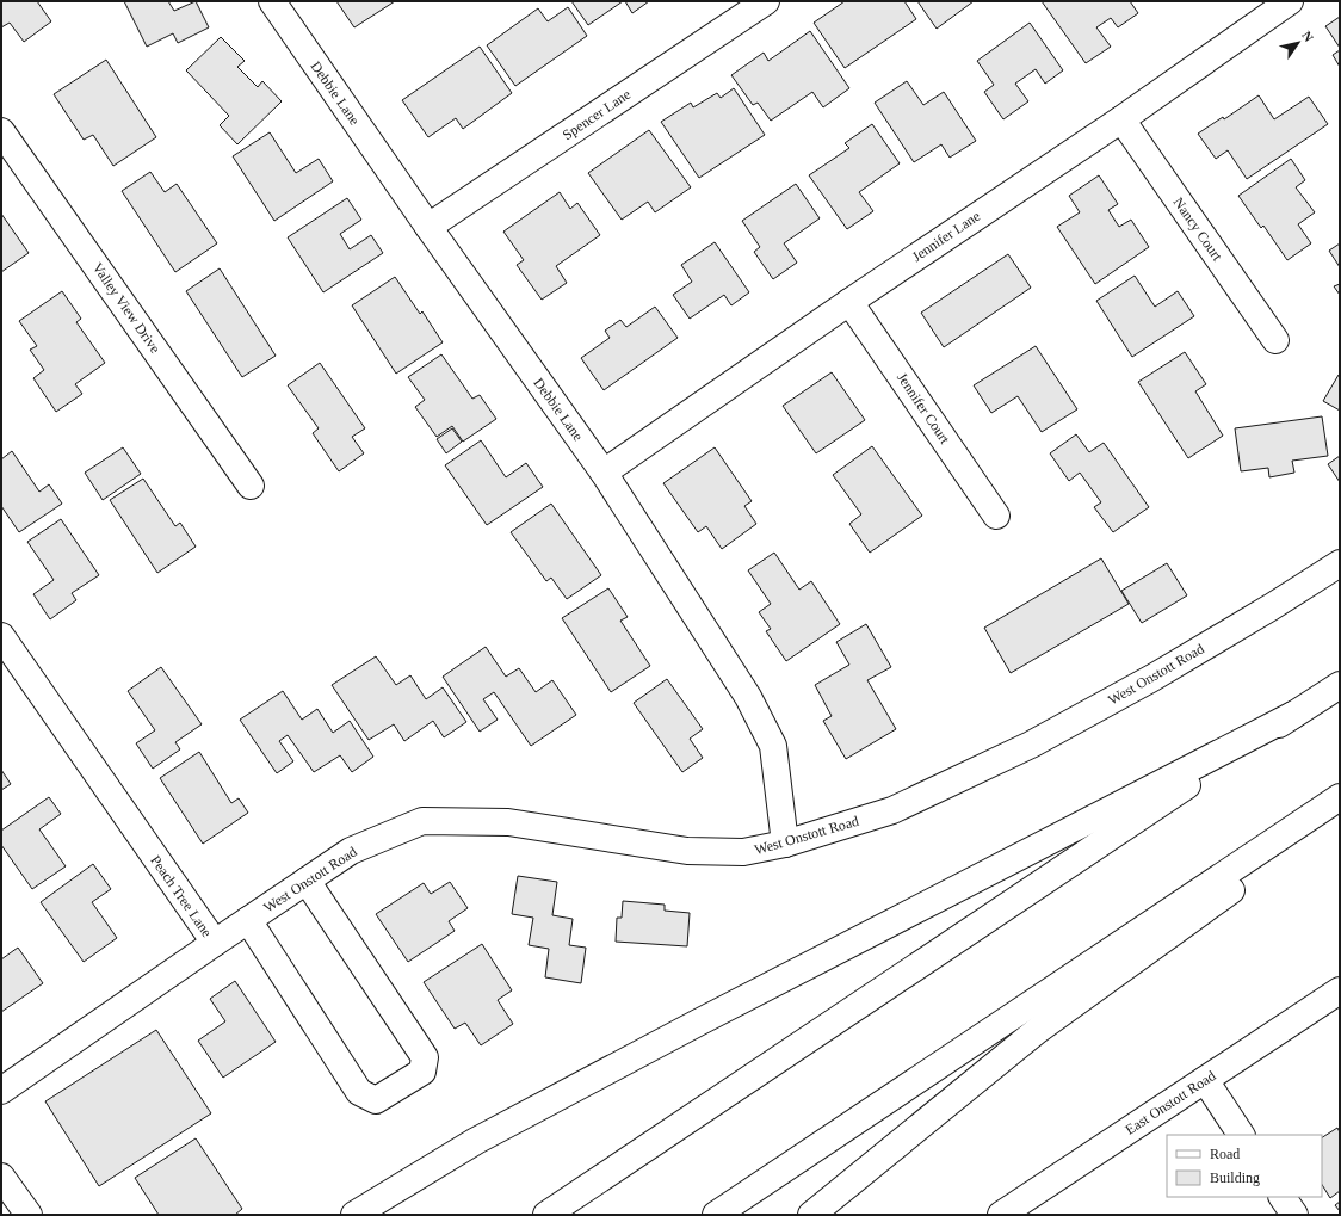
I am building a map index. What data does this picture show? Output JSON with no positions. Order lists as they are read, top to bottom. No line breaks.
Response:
{"streets":{"main road":["Debbie Lane","Spencer Lane","Nancy Court","Jennifer Lane","Valley View Drive","Jennifer Court","West Onstott Road","Peach Tree Lane","East Onstott Road"]},"crossings":[["Debbie Lane","Spencer Lane"],["Debbie Lane","Jennifer Lane"],["Debbie Lane","West Onstott Road"],["Nancy Court","Jennifer Lane"],["Jennifer Lane","Jennifer Court"],["West Onstott Road","Peach Tree Lane"]],"legend":["Road","Building"],"north":"top right"}
